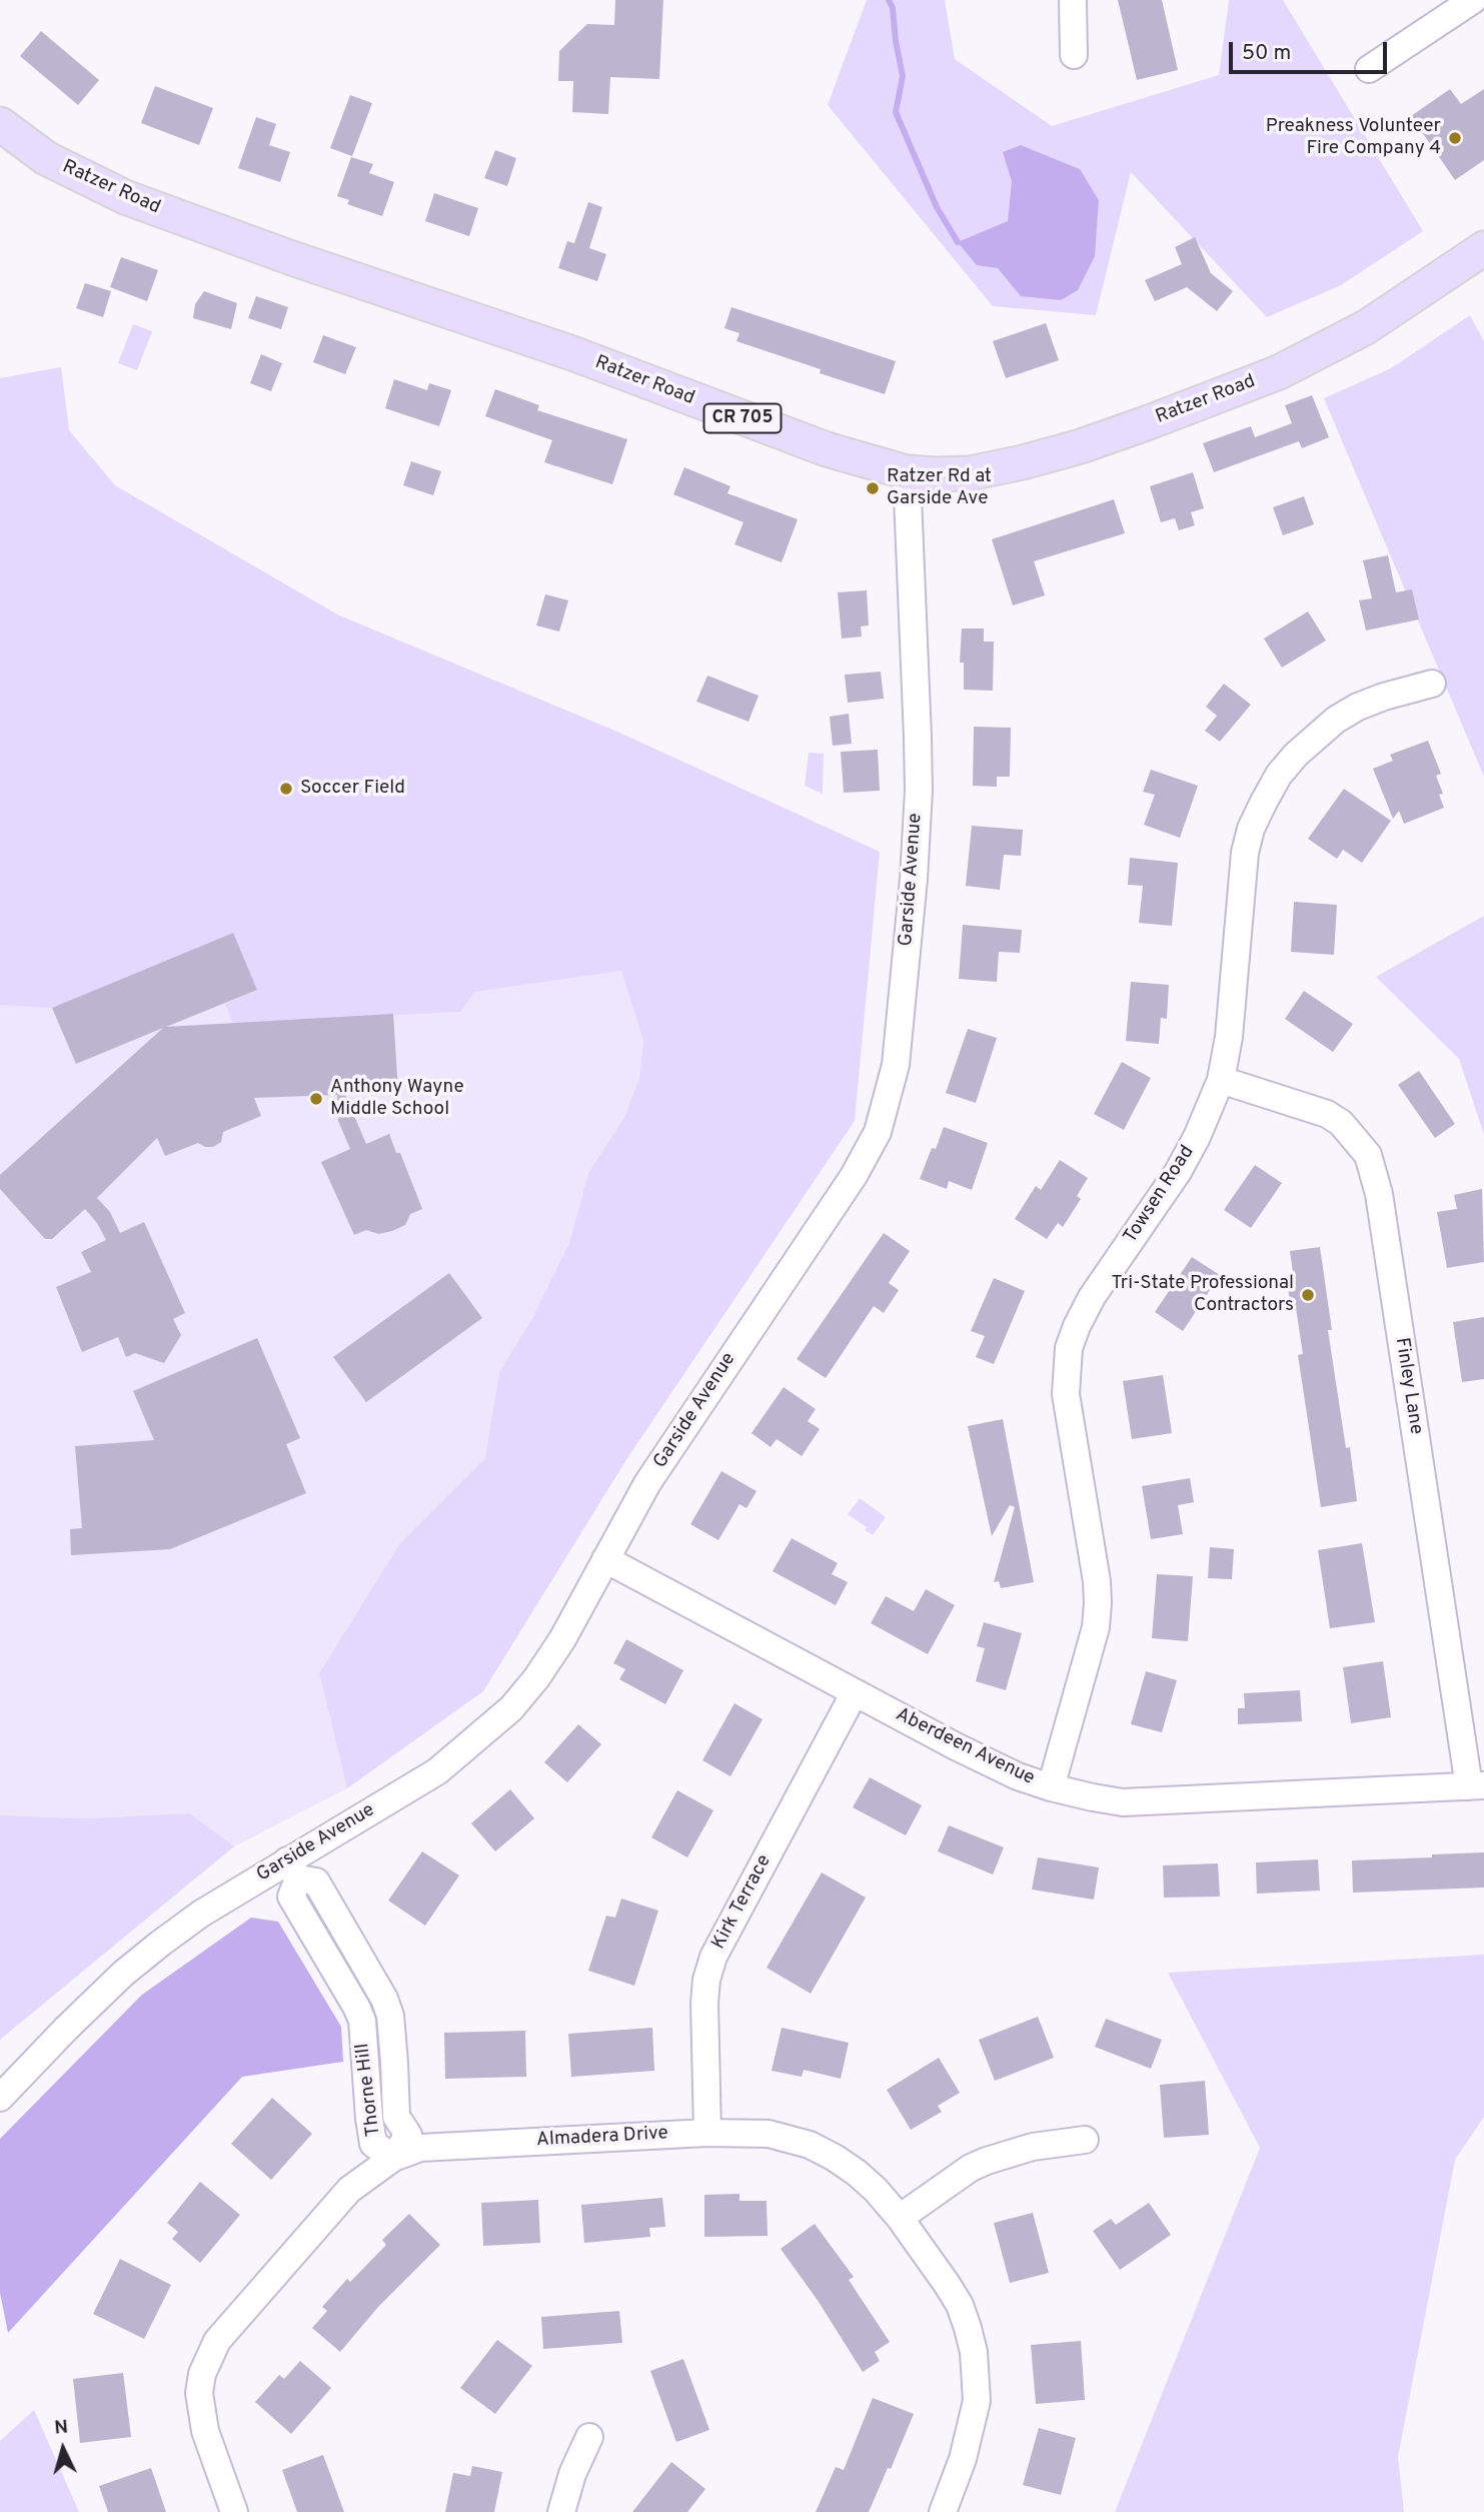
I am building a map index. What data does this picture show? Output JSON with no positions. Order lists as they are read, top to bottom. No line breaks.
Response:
{"streets":{"main road":["Ratzer Road","CR 705"],"street":["Garside Avenue","Towsen Road","Finley Lane","Aberdeen Avenue","Kirk Terrace","Thorne Hill","Almadera Drive"]},"crossings":[["Ratzer Road","Garside Avenue"],["Garside Avenue","Aberdeen Avenue"],["Garside Avenue","Thorne Hill"],["Towsen Road","Finley Lane"],["Towsen Road","Aberdeen Avenue"],["Finley Lane","Aberdeen Avenue"],["Aberdeen Avenue","Kirk Terrace"],["Kirk Terrace","Almadera Drive"],["Thorne Hill","Almadera Drive"]],"places":["Preakness Volunteer Fire Company 4","Ratzer Rd at Garside Ave","Soccer Field","Anthony Wayne Middle School","Tri-State Professional Contractors"],"scale_bar":"50 m","north":"top"}
